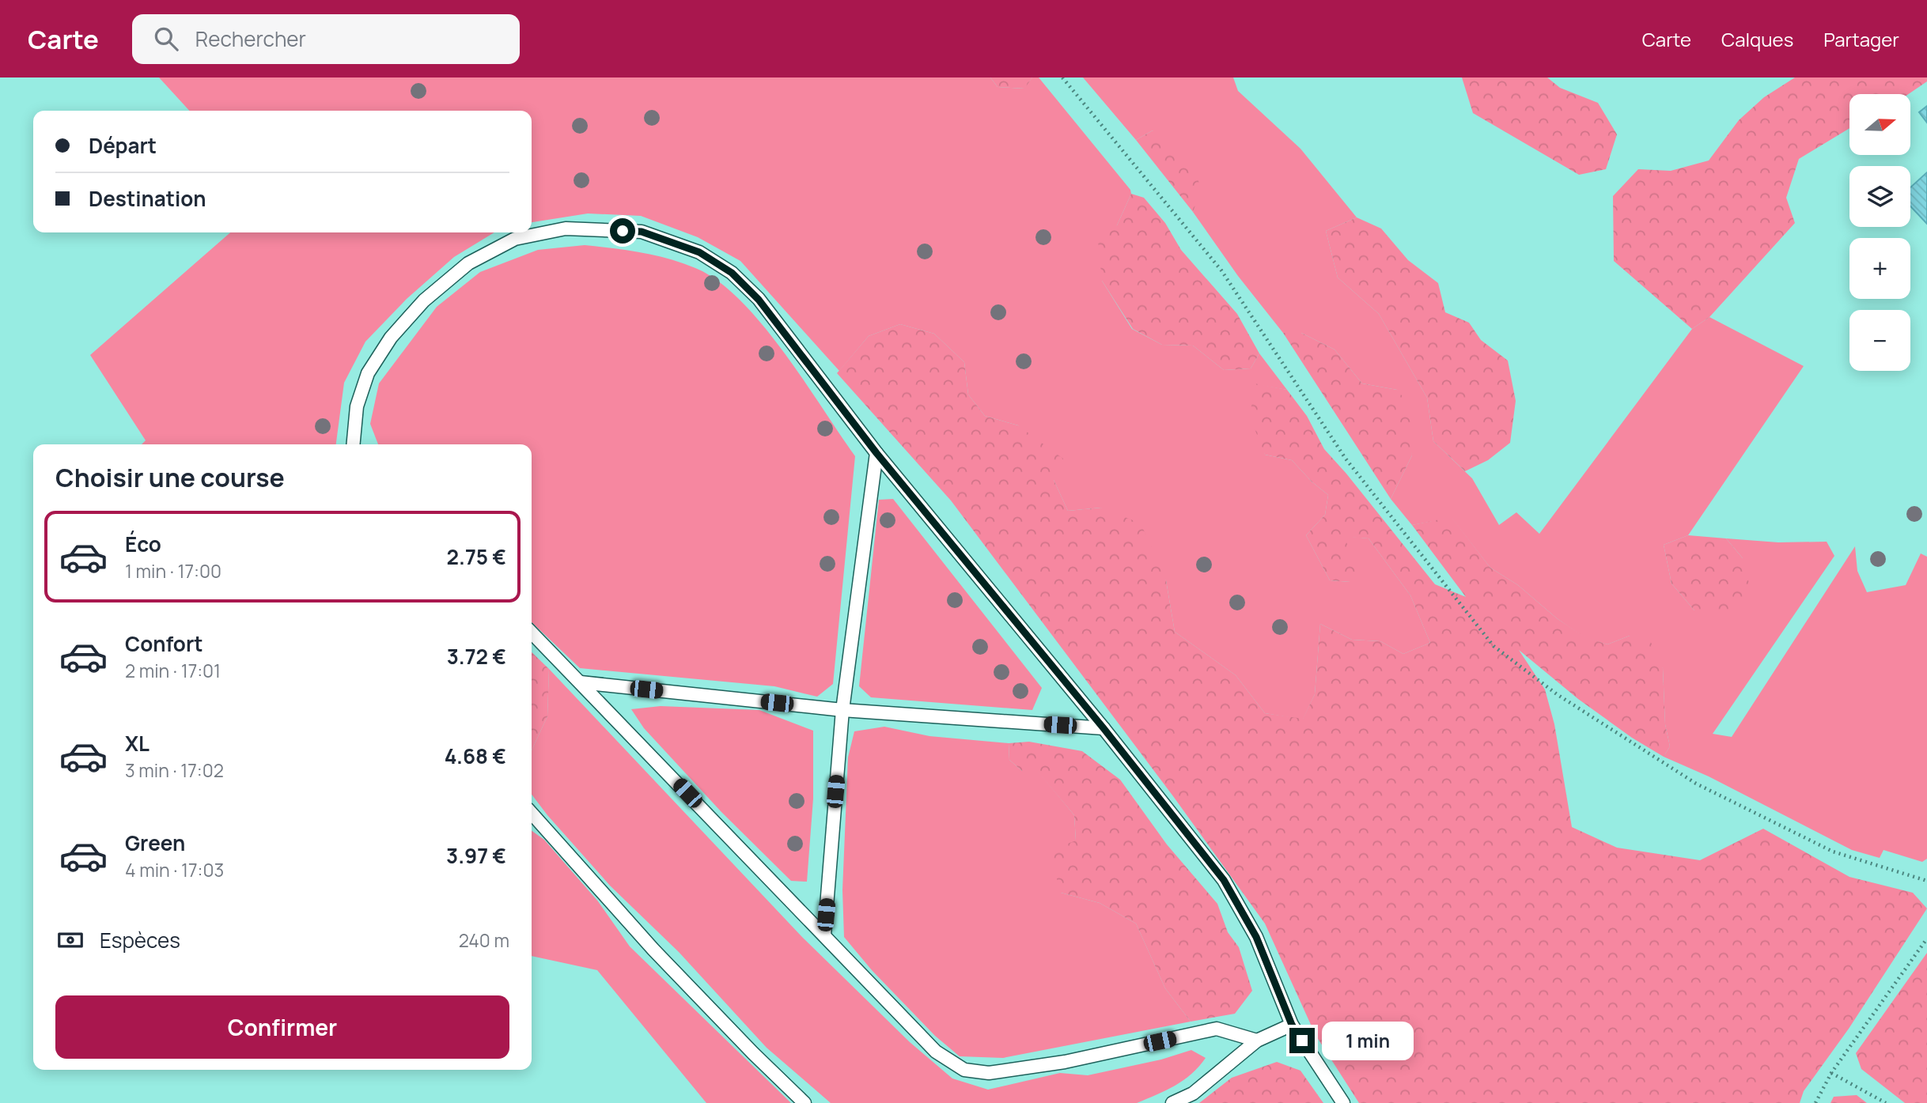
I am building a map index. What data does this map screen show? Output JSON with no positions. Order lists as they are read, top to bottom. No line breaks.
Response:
{"north":"right","page":{"header":"Carte","search":"Rechercher","nav":["Carte","Calques","Partager"],"map_buttons":["+","−"],"banner":["Départ","Destination"],"heading":"Choisir une course","list":[{"name":"Éco","note":"1 min · 17:00","value":"2.75 €"},{"name":"Confort","note":"2 min · 17:01","value":"3.72 €"},{"name":"XL","note":"3 min · 17:02","value":"4.68 €"},{"name":"Green","note":"4 min · 17:03","value":"3.97 €"}],"pay":["Espèces","240 m"],"buttons":"Confirmer","bubble":"1 min"}}
